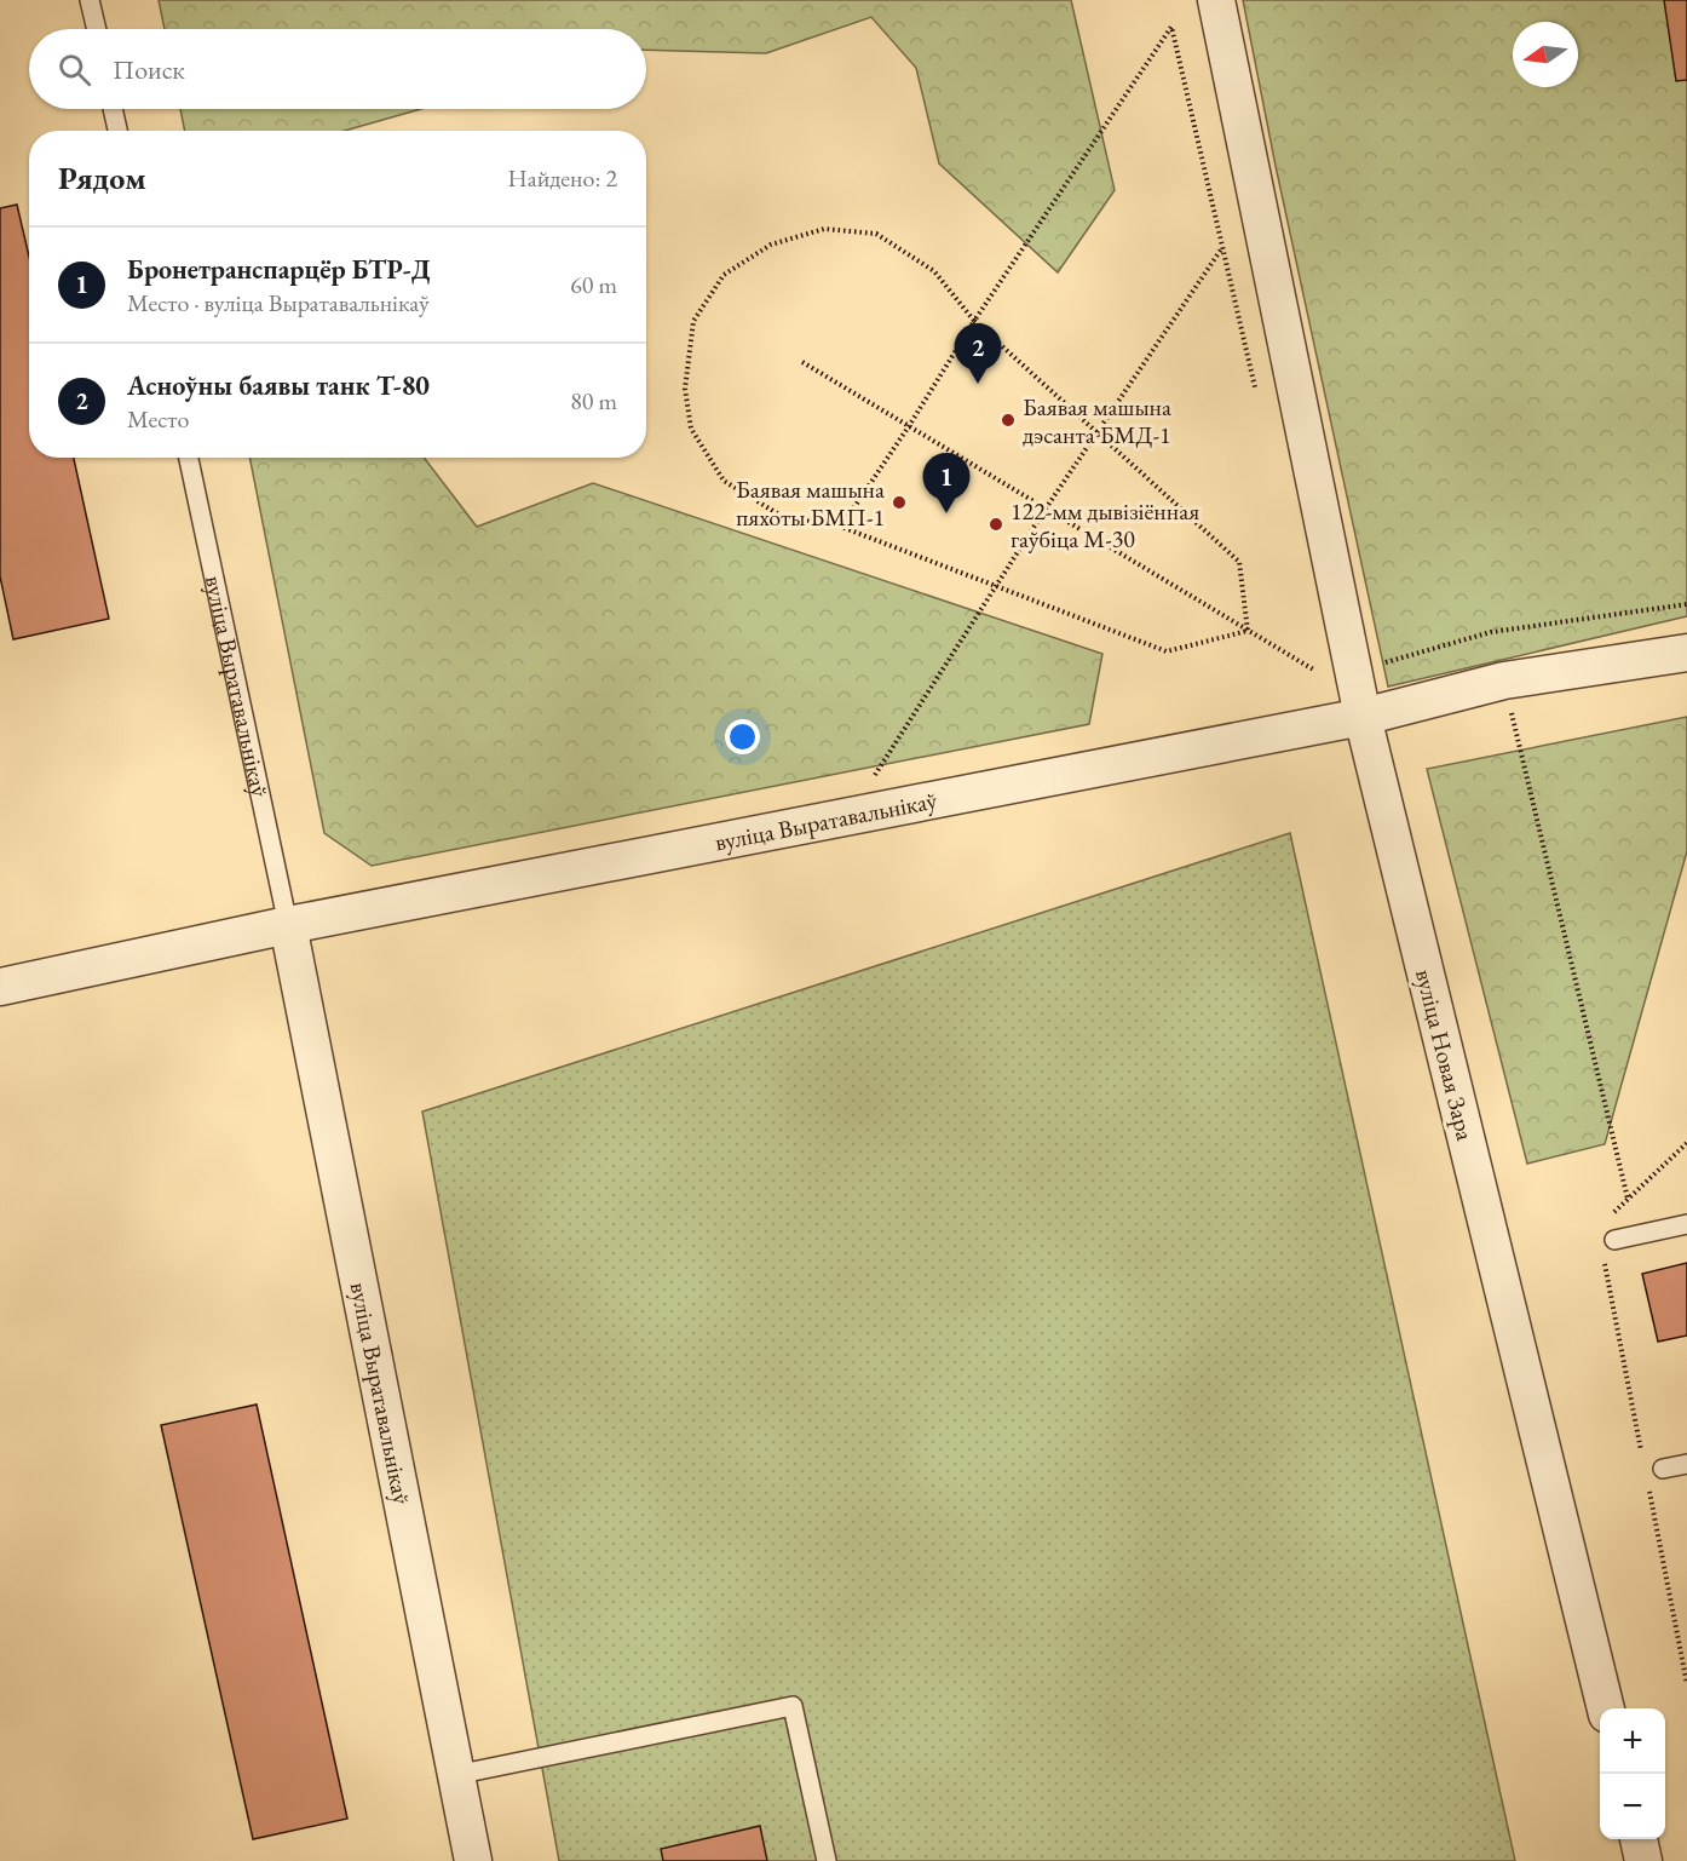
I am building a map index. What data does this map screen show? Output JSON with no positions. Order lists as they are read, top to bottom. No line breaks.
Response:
{"streets":{"street":["вуліца Выратавальнікаў","вуліца Новая Зара"]},"crossings":[["вуліца Выратавальнікаў","вуліца Новая Зара"]],"places":["Баявая машына дэсанта БМД-1","Баявая машына пяхоты БМП-1","122-мм дывізіённая гаўбіца М-30"],"north":"left","page":{"search":"Поиск","heading":["Рядом","Найдено: 2"],"list":[{"mark":"1","name":"Бронетранспарцёр БТР-Д","note":"Место · вуліца Выратавальнікаў","value":"60 m"},{"mark":"2","name":"Асноўны баявы танк Т-80","note":"Место","value":"80 m"}],"pins":["2","1"],"map_buttons":["+","−"]}}
